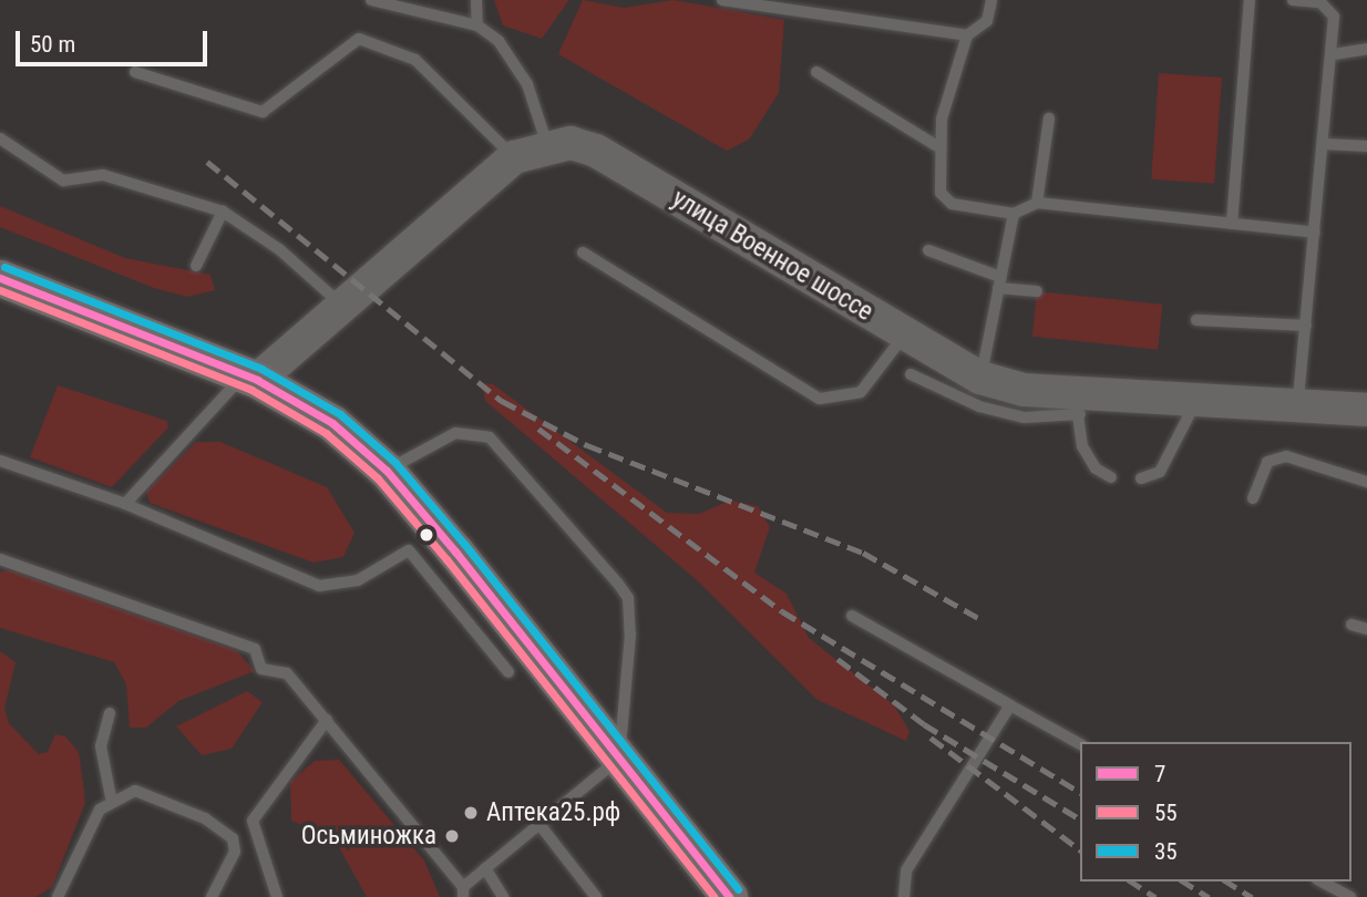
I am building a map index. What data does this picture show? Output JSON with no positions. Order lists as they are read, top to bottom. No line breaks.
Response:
{"streets":{"main road":["улица Военное шоссе"]},"places":["Аптека25.рф","Осьминожка"],"lines":["transit line 35","transit line 7","transit line 55"],"legend":["7","55","35"],"scale_bar":"50 m"}
